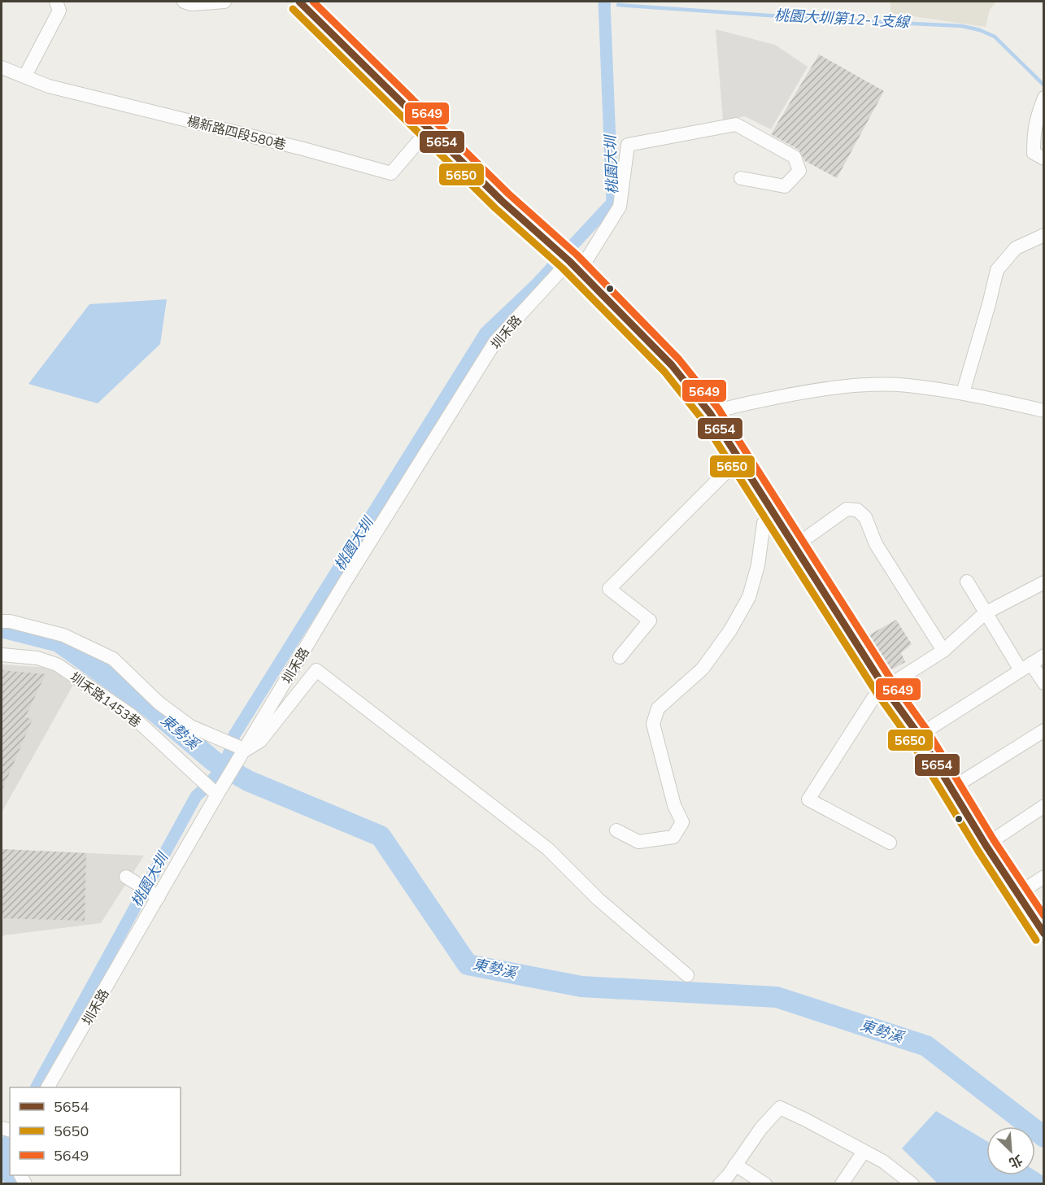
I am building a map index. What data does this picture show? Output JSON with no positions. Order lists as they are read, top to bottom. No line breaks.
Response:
{"streets":{"street":["楊新路四段580巷","圳禾路","圳禾路1453巷"]},"crossings":[["圳禾路","圳禾路1453巷"]],"water":["桃園大圳第12-1支線","桃園大圳","東勢溪"],"lines":["transit line 5654","transit line 5649","transit line 5650"],"legend":["5654","5650","5649"],"north":"bottom right"}
